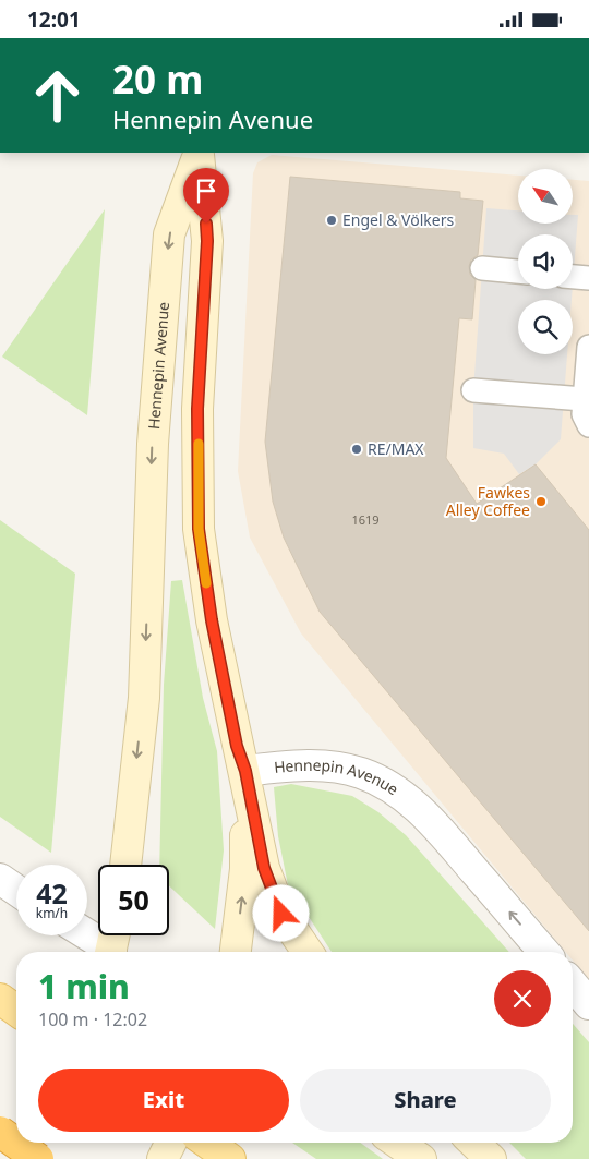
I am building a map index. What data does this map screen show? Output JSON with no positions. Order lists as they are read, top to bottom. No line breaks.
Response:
{"streets":{"main road":["Hennepin Avenue"]},"places":["Engel & Völkers","RE/MAX","Fawkes Alley Coffee"],"house_numbers":["1619"],"north":"top left","page":{"status":"12:01","turn":["20 m","Hennepin Avenue"],"speed":"42 km/h","limit":"50","heading":["1 min","100 m · 12:02"],"buttons":["Exit","Share"]}}
